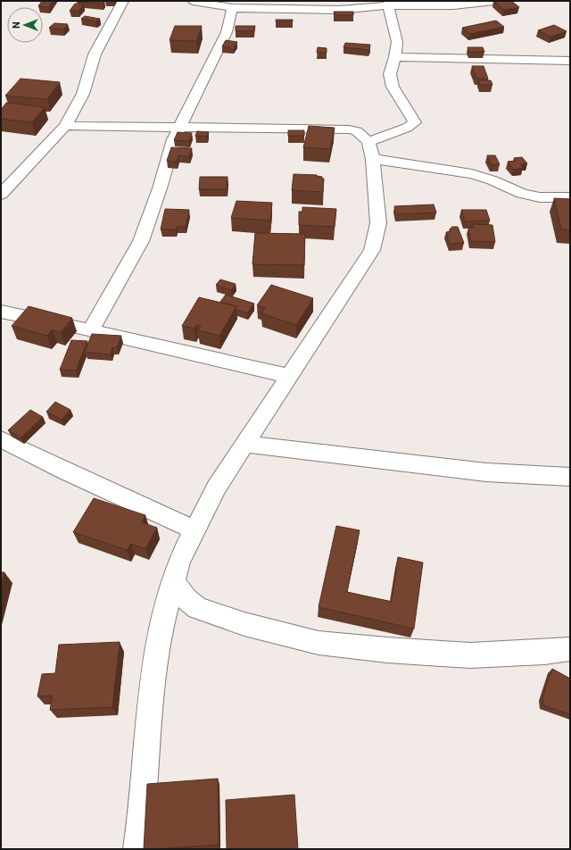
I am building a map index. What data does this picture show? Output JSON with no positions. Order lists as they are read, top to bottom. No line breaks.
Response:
{"north":"left"}
